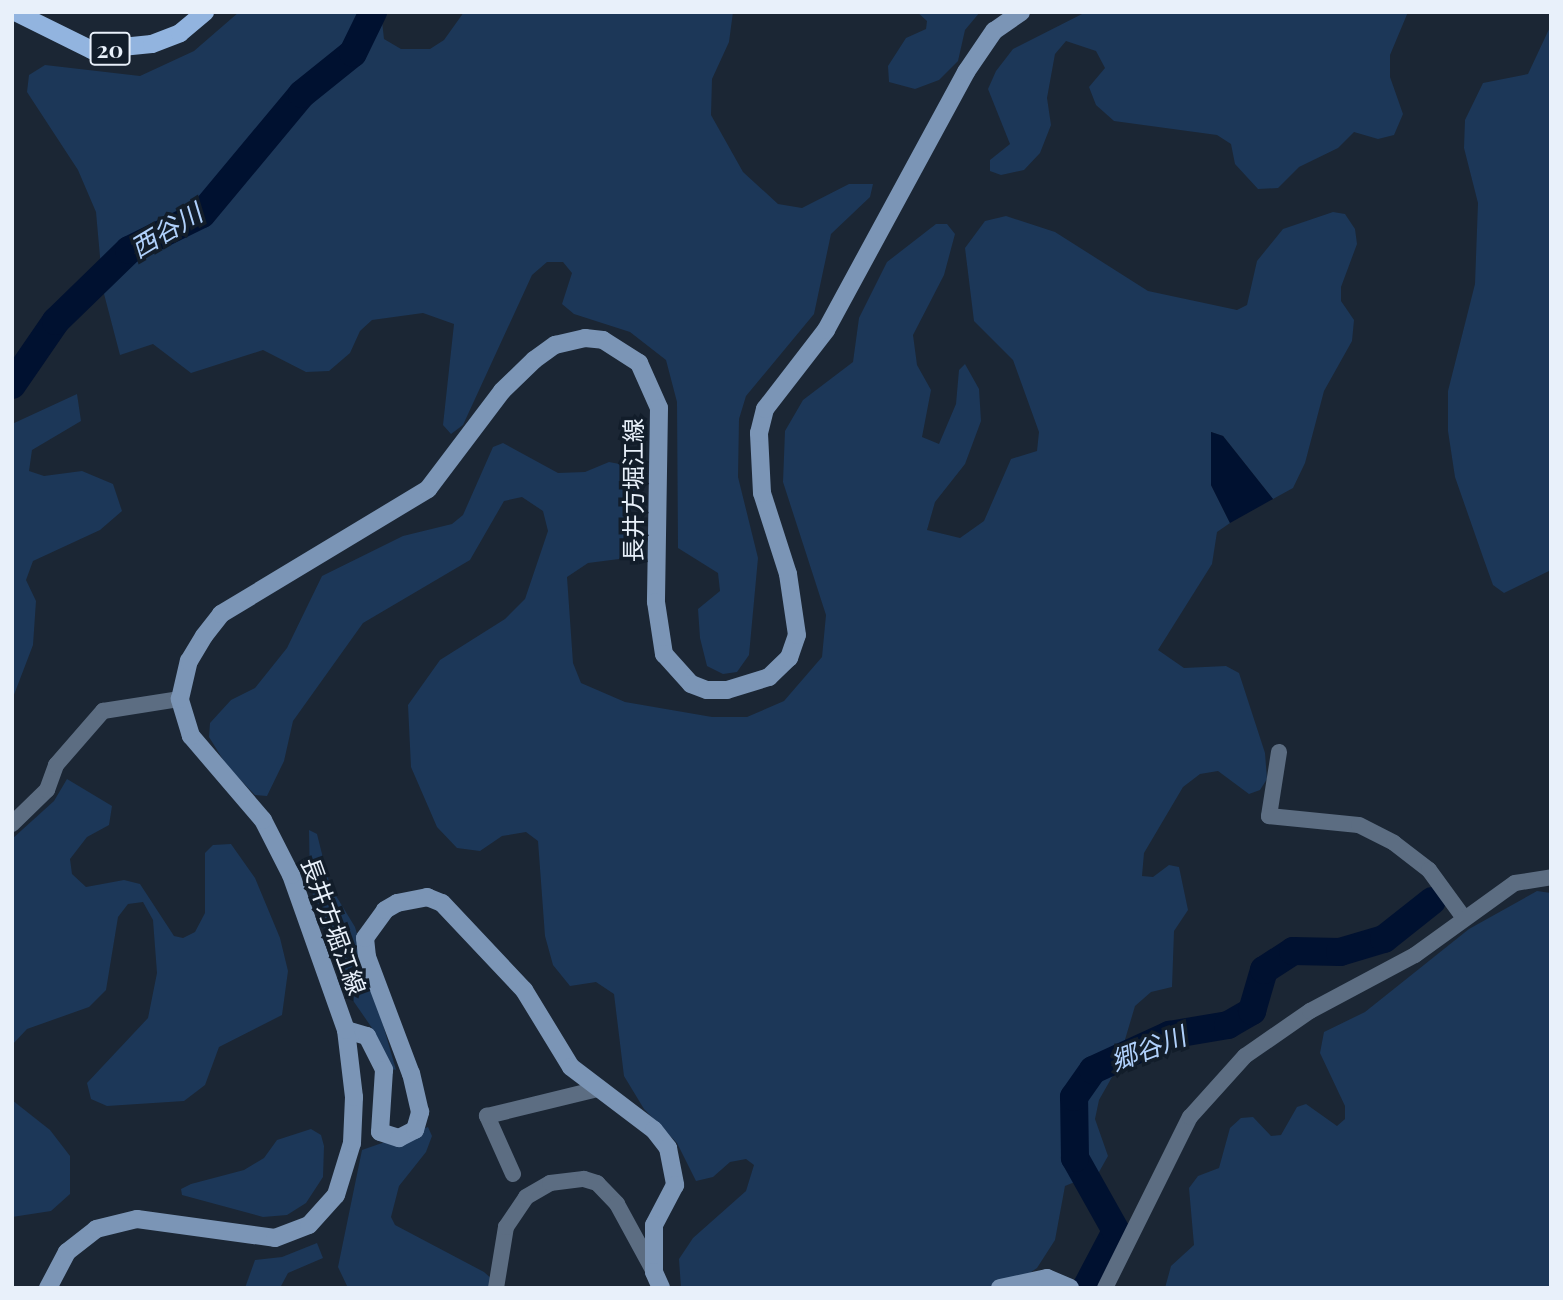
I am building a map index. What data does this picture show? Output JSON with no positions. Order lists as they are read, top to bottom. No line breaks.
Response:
{"streets":{"main road":["20","長井方堀江線"]},"water":["西谷川","郷谷川"]}
